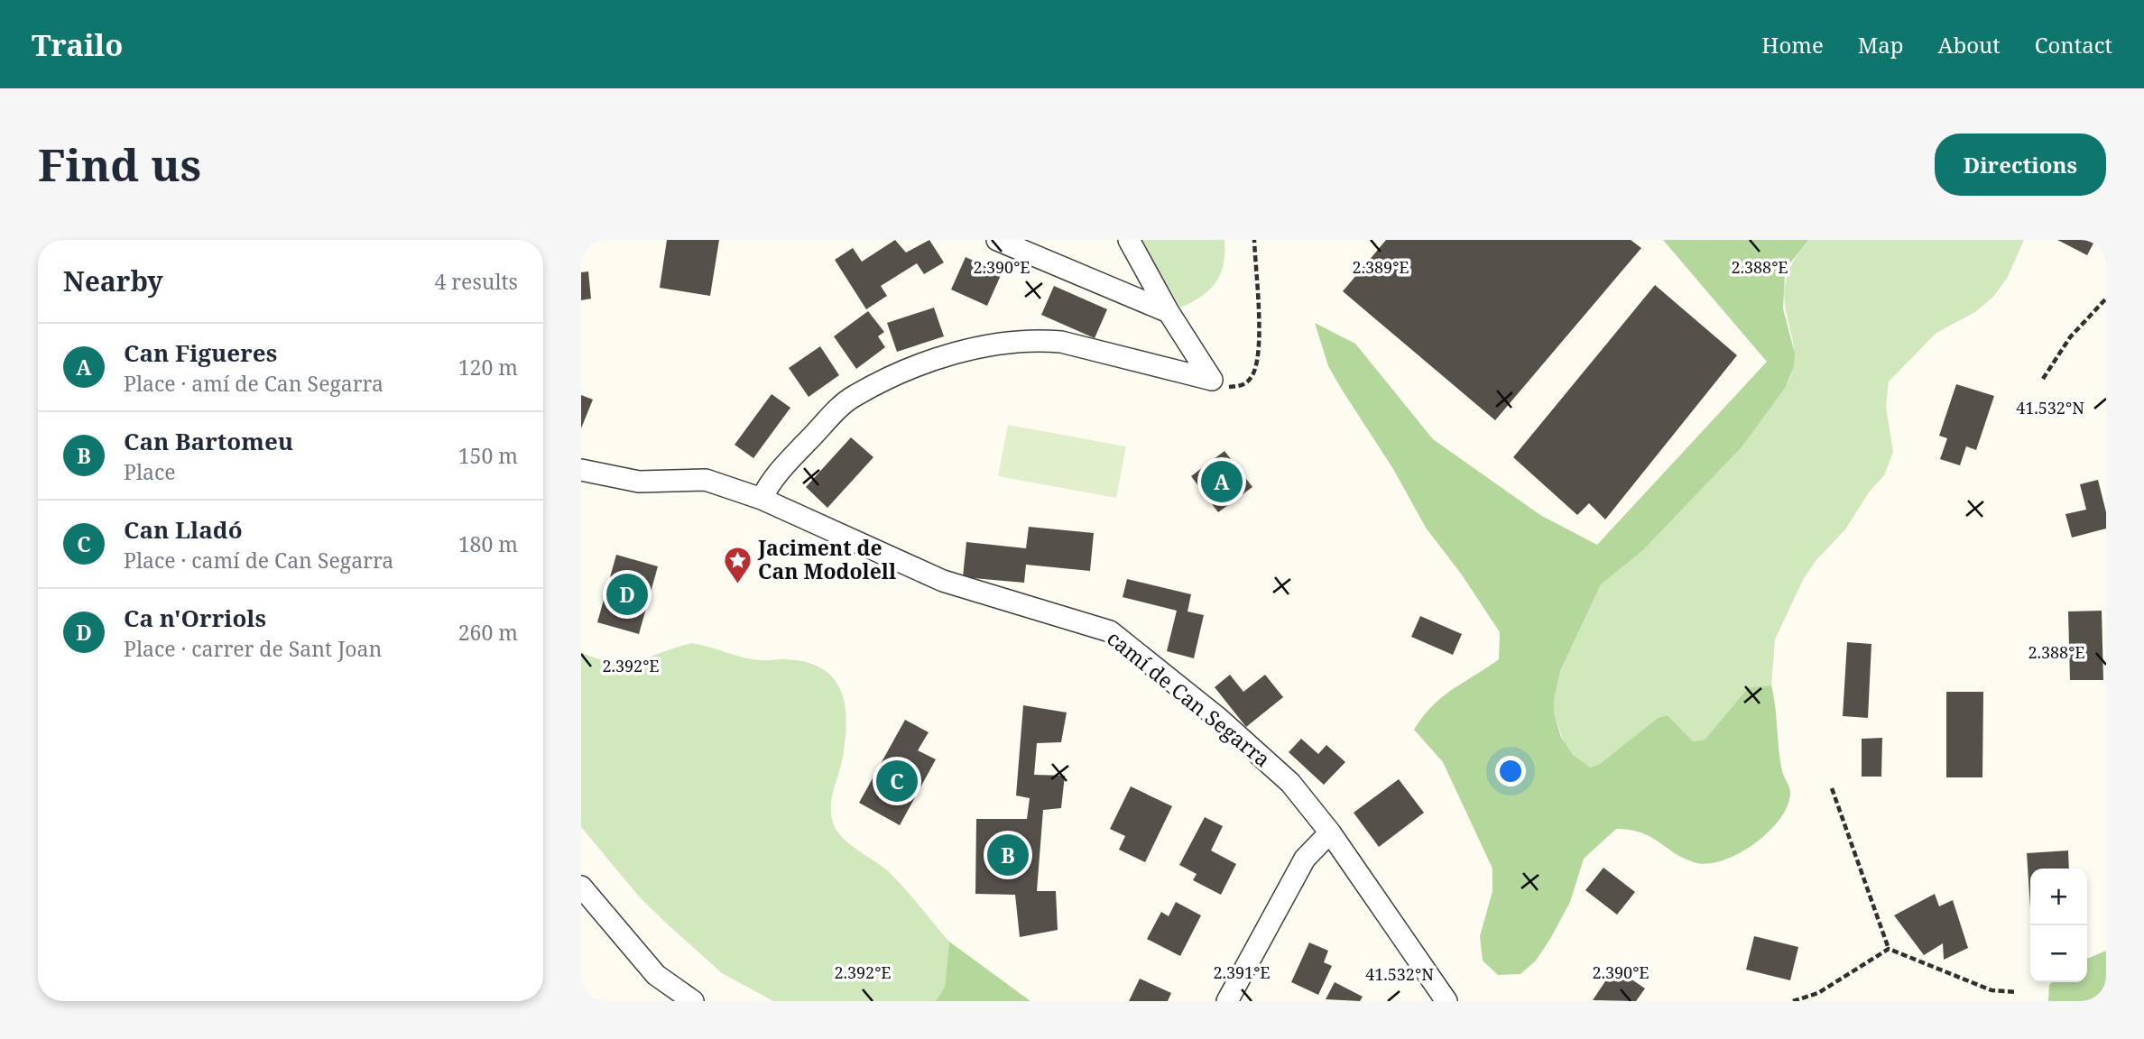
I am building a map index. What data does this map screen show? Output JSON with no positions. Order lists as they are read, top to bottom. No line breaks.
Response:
{"streets":{"street":["camí de Can Segarra"]},"places":{"place":["Jaciment de Can Modolell"]},"page":{"header":"Trailo","nav":["Home","Map","About","Contact"],"buttons":"Directions","title":"Find us","heading":["Nearby","4 results"],"list":[{"mark":"A","name":"Can Figueres","note":"Place · amí de Can Segarra","value":"120 m"},{"mark":"B","name":"Can Bartomeu","note":"Place","value":"150 m"},{"mark":"C","name":"Can Lladó","note":"Place · camí de Can Segarra","value":"180 m"},{"mark":"D","name":"Ca n'Orriols","note":"Place · carrer de Sant Joan","value":"260 m"}],"pins":["A","D","C","B"],"map_buttons":["+","−"]},"coordinates":["2.390°E","2.389°E","2.388°E","41.532°N","2.392°E","2.391°E"]}
